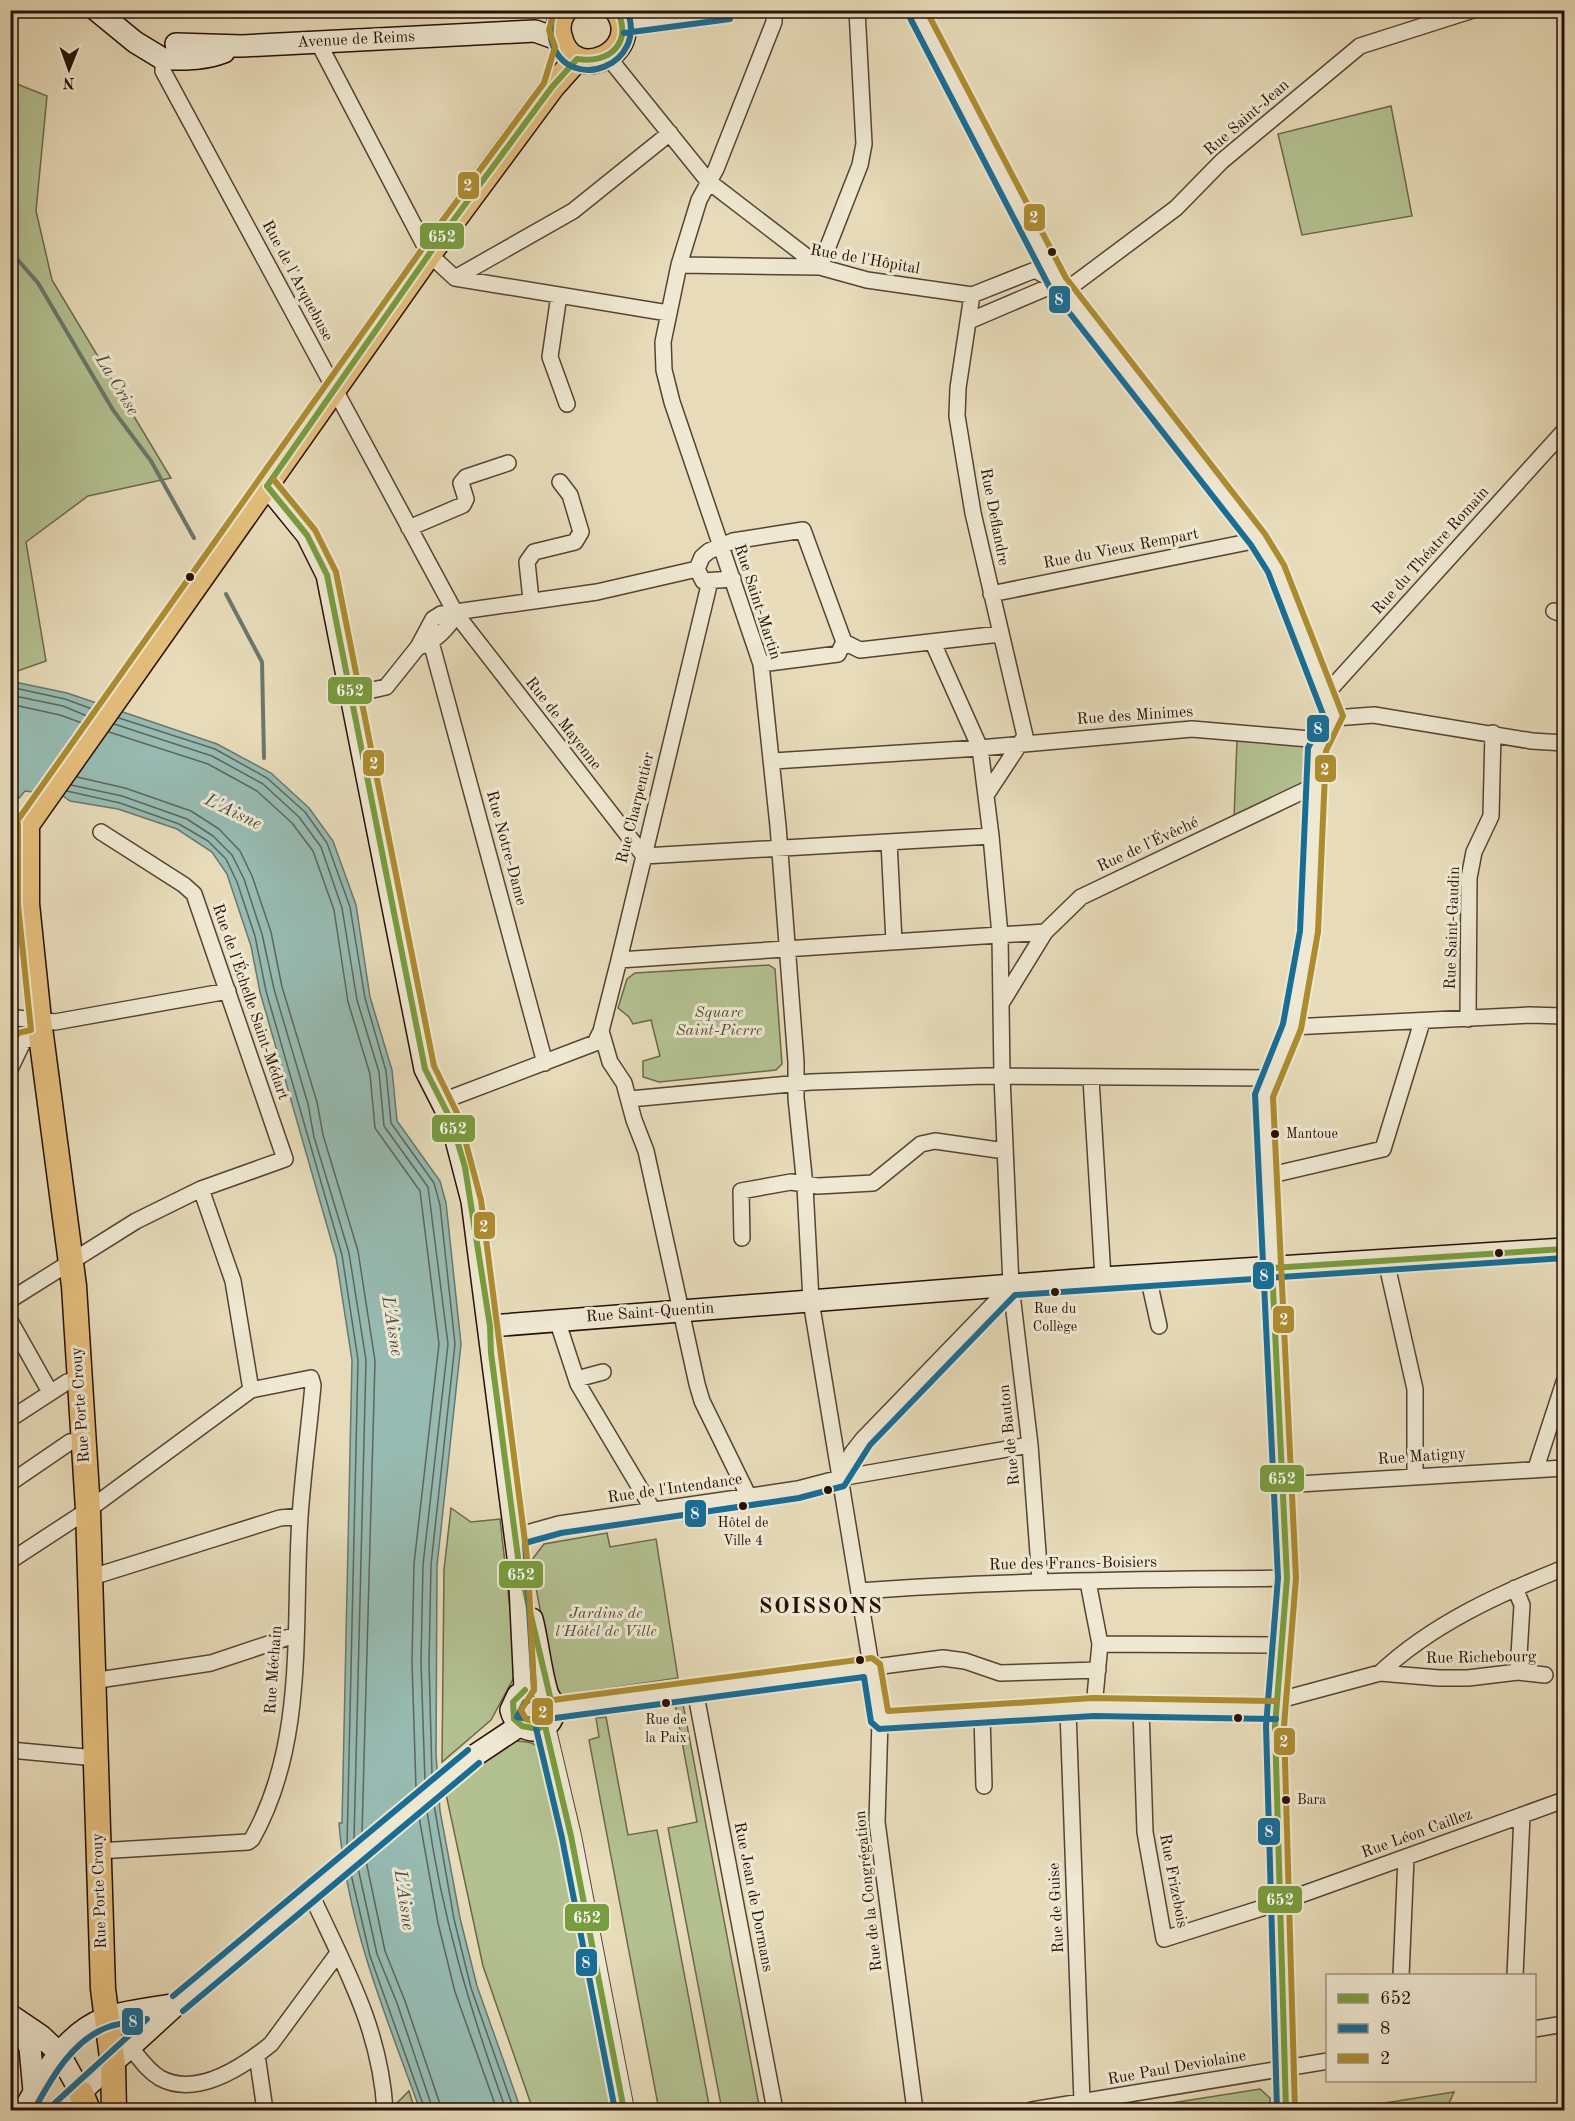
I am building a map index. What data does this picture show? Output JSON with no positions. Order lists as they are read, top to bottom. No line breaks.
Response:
{"streets":{"main road":["Avenue de Reims","Rue Saint-Quentin","Rue Porte Crouy"],"street":["Rue Saint-Jean","Rue de l'Hôpital","Rue de l'Arquebuse","Rue Deflandre","Rue du Vieux Rempart","Rue du Théatre Romain","Rue Saint-Martin","Rue des Minimes","Rue de Mayenne","Rue Charpentier","Rue de l'Évêché","Rue Notre-Dame","Rue Saint-Gaudin","Rue de l'Échelle Saint-Médart","Rue de Bauton","Rue Matigny","Rue de l'Intendance","Rue des Francs-Boisiers","Rue Richebourg","Rue Méchain","Rue Léon Caillez","Rue Frizebois","Rue de la Congrégation","Rue Jean de Dormans","Rue de Guise","Rue Paul Deviolaine"]},"crossings":[["Avenue de Reims","Rue de l'Arquebuse"],["Rue Saint-Jean","Rue Deflandre"],["Rue de l'Hôpital","Rue Deflandre"],["Rue de l'Hôpital","Rue Saint-Martin"],["Rue de l'Arquebuse","Rue de Mayenne"],["Rue Deflandre","Rue du Vieux Rempart"],["Rue Deflandre","Rue des Minimes"],["Rue Saint-Martin","Rue des Minimes"],["Rue Saint-Martin","Rue Saint-Quentin"],["Rue Saint-Martin","Rue de la Congrégation"],["Rue des Minimes","Rue de Bauton"],["Rue de Mayenne","Rue Charpentier"],["Rue de l'Évêché","Rue de Bauton"],["Rue Saint-Quentin","Rue de la Congrégation"],["Rue Porte Crouy","Rue Méchain"],["Rue de Bauton","Rue de l'Intendance"],["Rue de Bauton","Rue des Francs-Boisiers"],["Rue de l'Intendance","Rue de la Congrégation"],["Rue des Francs-Boisiers","Rue de la Congrégation"],["Rue Richebourg","Rue Frizebois"],["Rue Richebourg","Rue de la Congrégation"],["Rue Richebourg","Rue de Guise"],["Rue Léon Caillez","Rue Frizebois"],["Rue de Guise","Rue Paul Deviolaine"]],"districts":["SOISSONS"],"water":["La Crise","L'Aisne"],"parks":["Square Saint-Pierre","Jardins de l'Hôtel de Ville"],"places":["Mantoue","Rue du Collège","Hôtel de Ville 4","Rue de la Paix","Bara"],"lines":["transit line 652","transit line 8","transit line 2"],"legend":["652","8","2"],"north":"bottom"}
